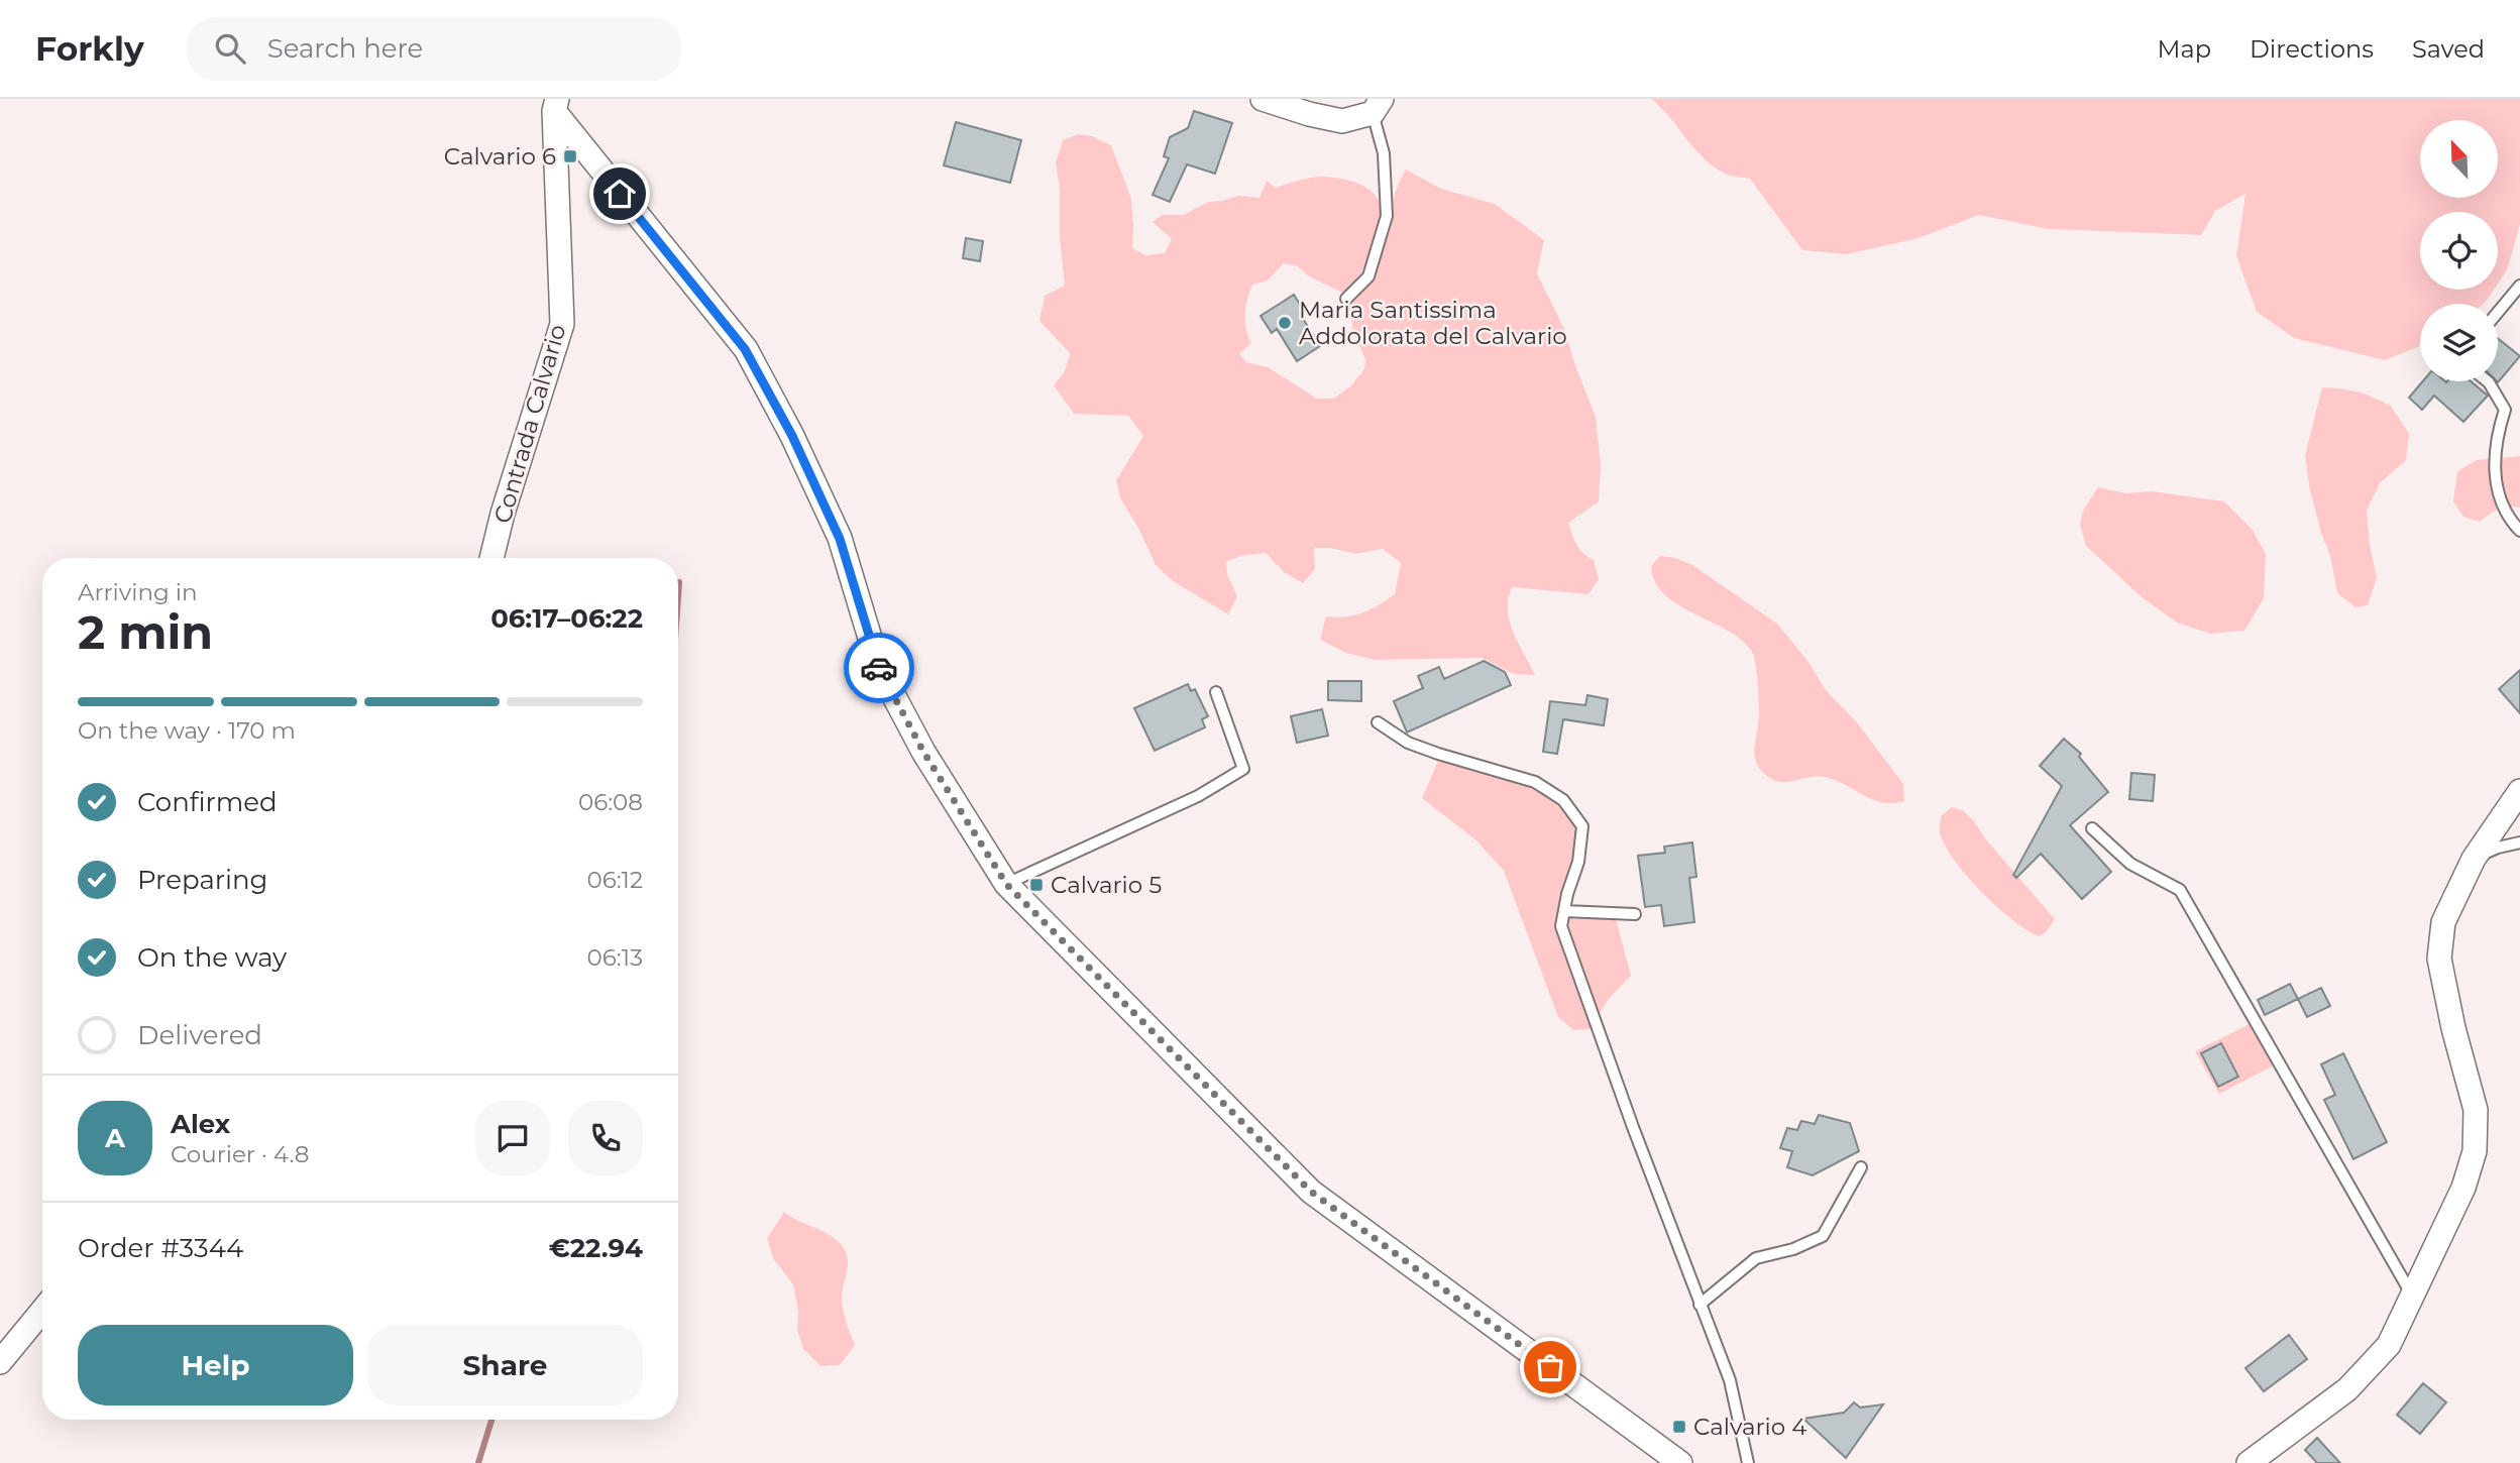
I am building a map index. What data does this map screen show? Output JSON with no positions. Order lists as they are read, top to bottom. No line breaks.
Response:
{"streets":{"street":["Contrada Calvario"]},"places":{"transit":["Calvario 6","Calvario 5","Calvario 4"],"other":["Maria Santissima Addolorata del Calvario"]},"north":"top left","page":{"header":"Forkly","search":"Search here","nav":["Map","Directions","Saved"],"heading":["2 min","Arriving in","06:17–06:22"],"panel":["Alex","Courier · 4.8","Order #3344","€22.94"],"bar":"On the way · 170 m","list":[["Confirmed","06:08"],["Preparing","06:12"],["On the way","06:13"],"Delivered"],"round":"A","buttons":["Help","Share"]}}
